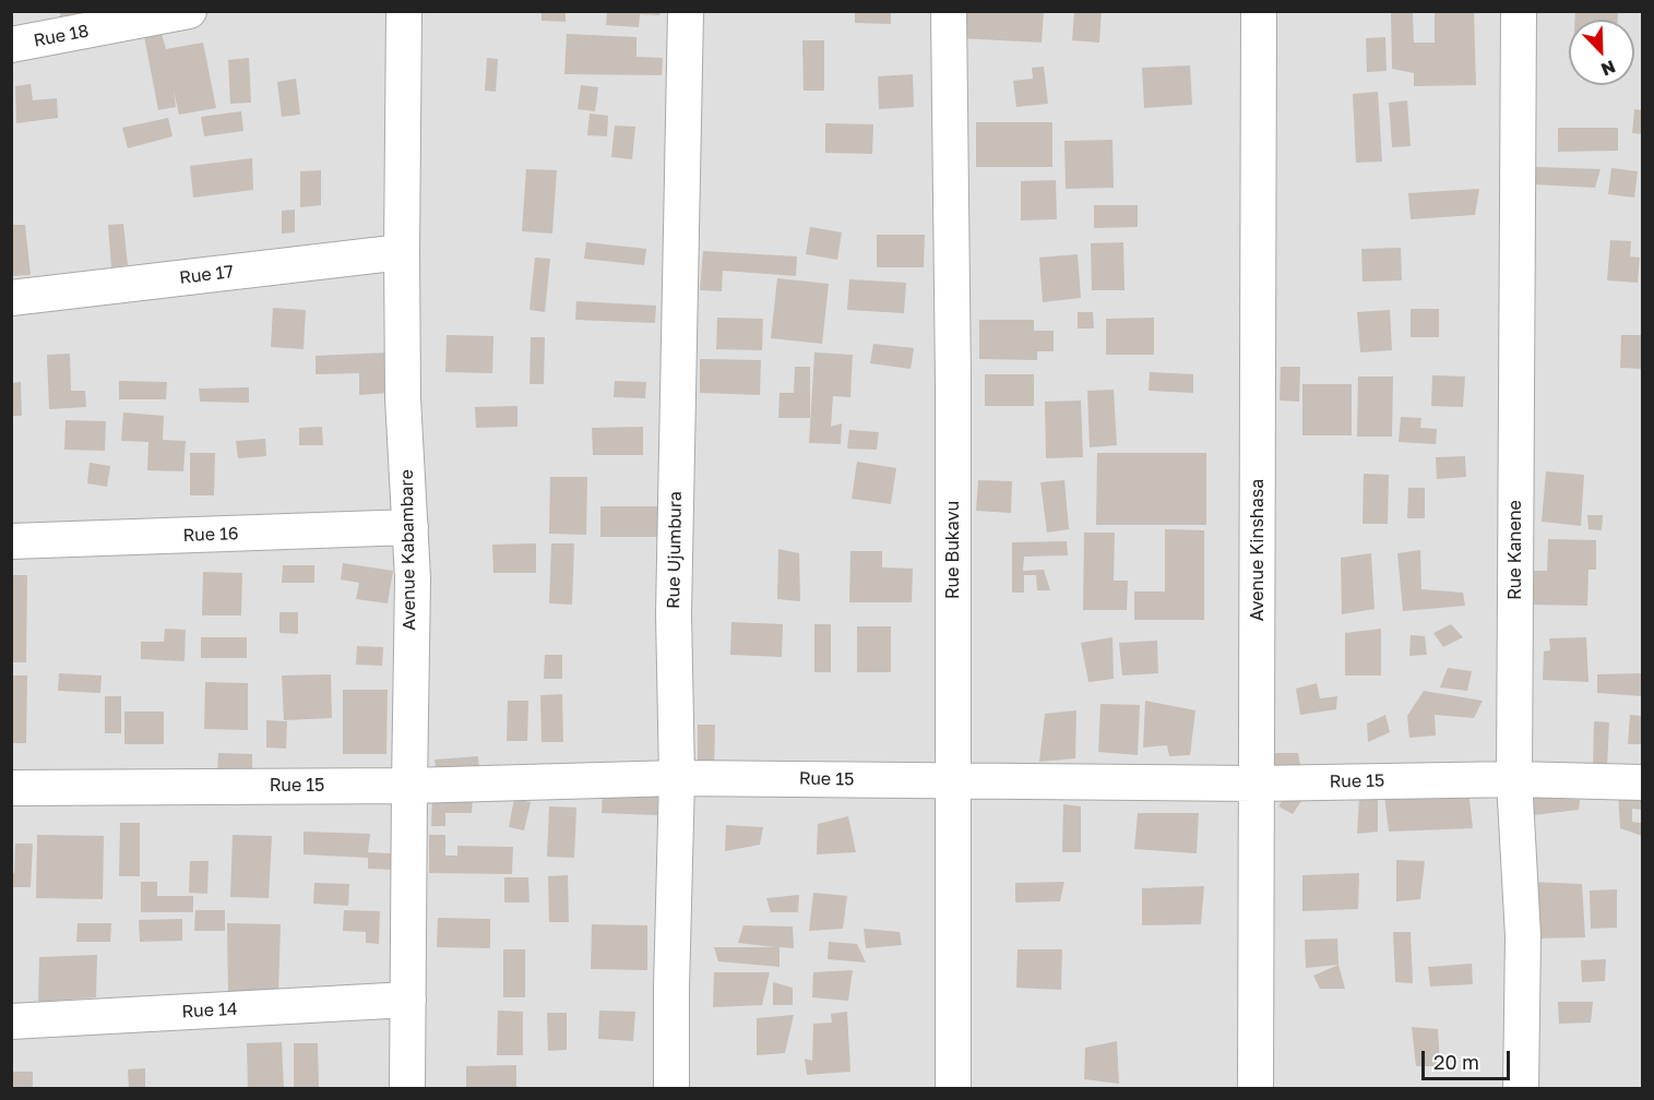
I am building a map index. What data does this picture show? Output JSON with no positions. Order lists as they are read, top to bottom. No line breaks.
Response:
{"streets":{"street":["Rue 18","Rue 17","Rue 16","Avenue Kabambare","Rue Ujumbura","Rue Bukavu","Avenue Kinshasa","Rue Kanene","Rue 15","Rue 14"]},"crossings":[["Rue 17","Avenue Kabambare"],["Rue 16","Avenue Kabambare"],["Avenue Kabambare","Rue 15"],["Avenue Kabambare","Rue 14"],["Rue Ujumbura","Rue 15"],["Rue Bukavu","Rue 15"],["Avenue Kinshasa","Rue 15"],["Rue Kanene","Rue 15"]],"scale_bar":"20 m","north":"bottom right"}
